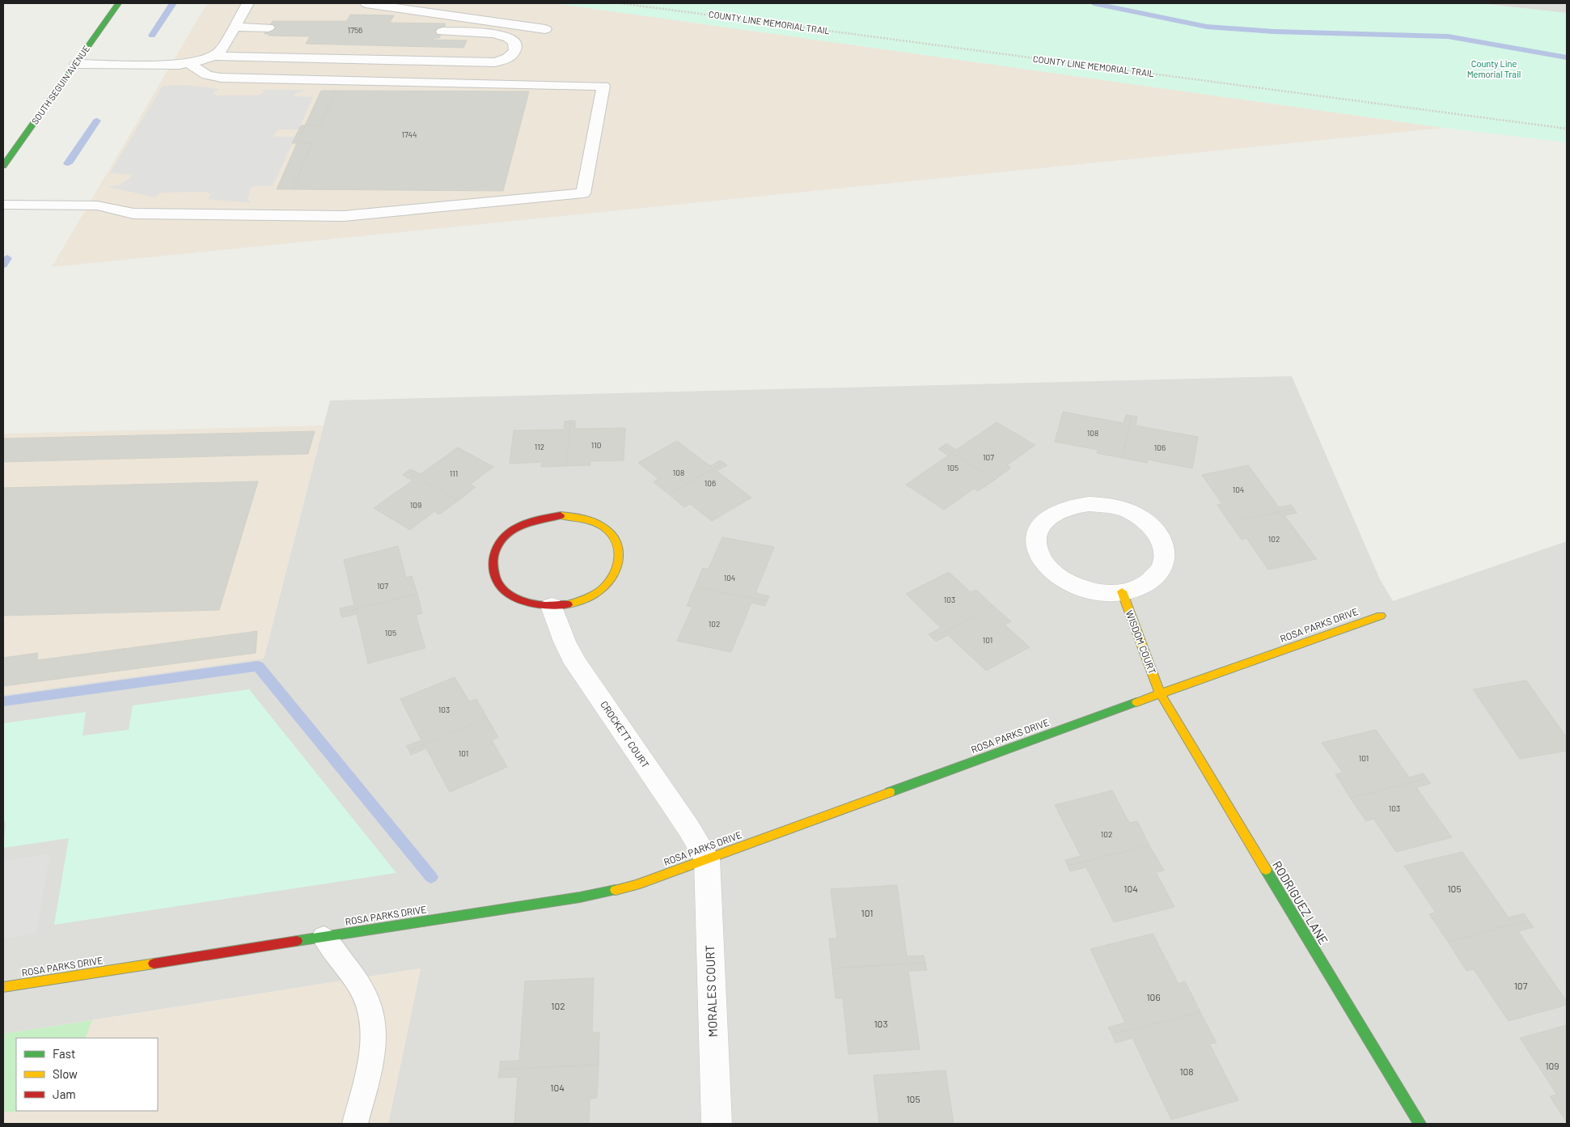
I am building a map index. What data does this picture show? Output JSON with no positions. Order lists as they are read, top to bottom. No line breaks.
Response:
{"streets":{"street":["SOUTH SEGUIN AVENUE","ROSA PARKS DRIVE","WISDOM COURT","CROCKETT COURT","RODRIGUEZ LANE","MORALES COURT"],"path":["COUNTY LINE MEMORIAL TRAIL"]},"crossings":[["ROSA PARKS DRIVE","WISDOM COURT"],["ROSA PARKS DRIVE","CROCKETT COURT"],["ROSA PARKS DRIVE","RODRIGUEZ LANE"],["ROSA PARKS DRIVE","MORALES COURT"],["WISDOM COURT","RODRIGUEZ LANE"],["CROCKETT COURT","MORALES COURT"]],"parks":["County Line Memorial Trail"],"house_numbers":["1756","1744","108","110","112","106","107","105","108","111","106","104","109","102","104","107","103","102","105","101","103","101","101","103","102","104","105","101","107","106","102","103","109","108","104","105"],"legend":["Fast","Slow","Jam"]}
